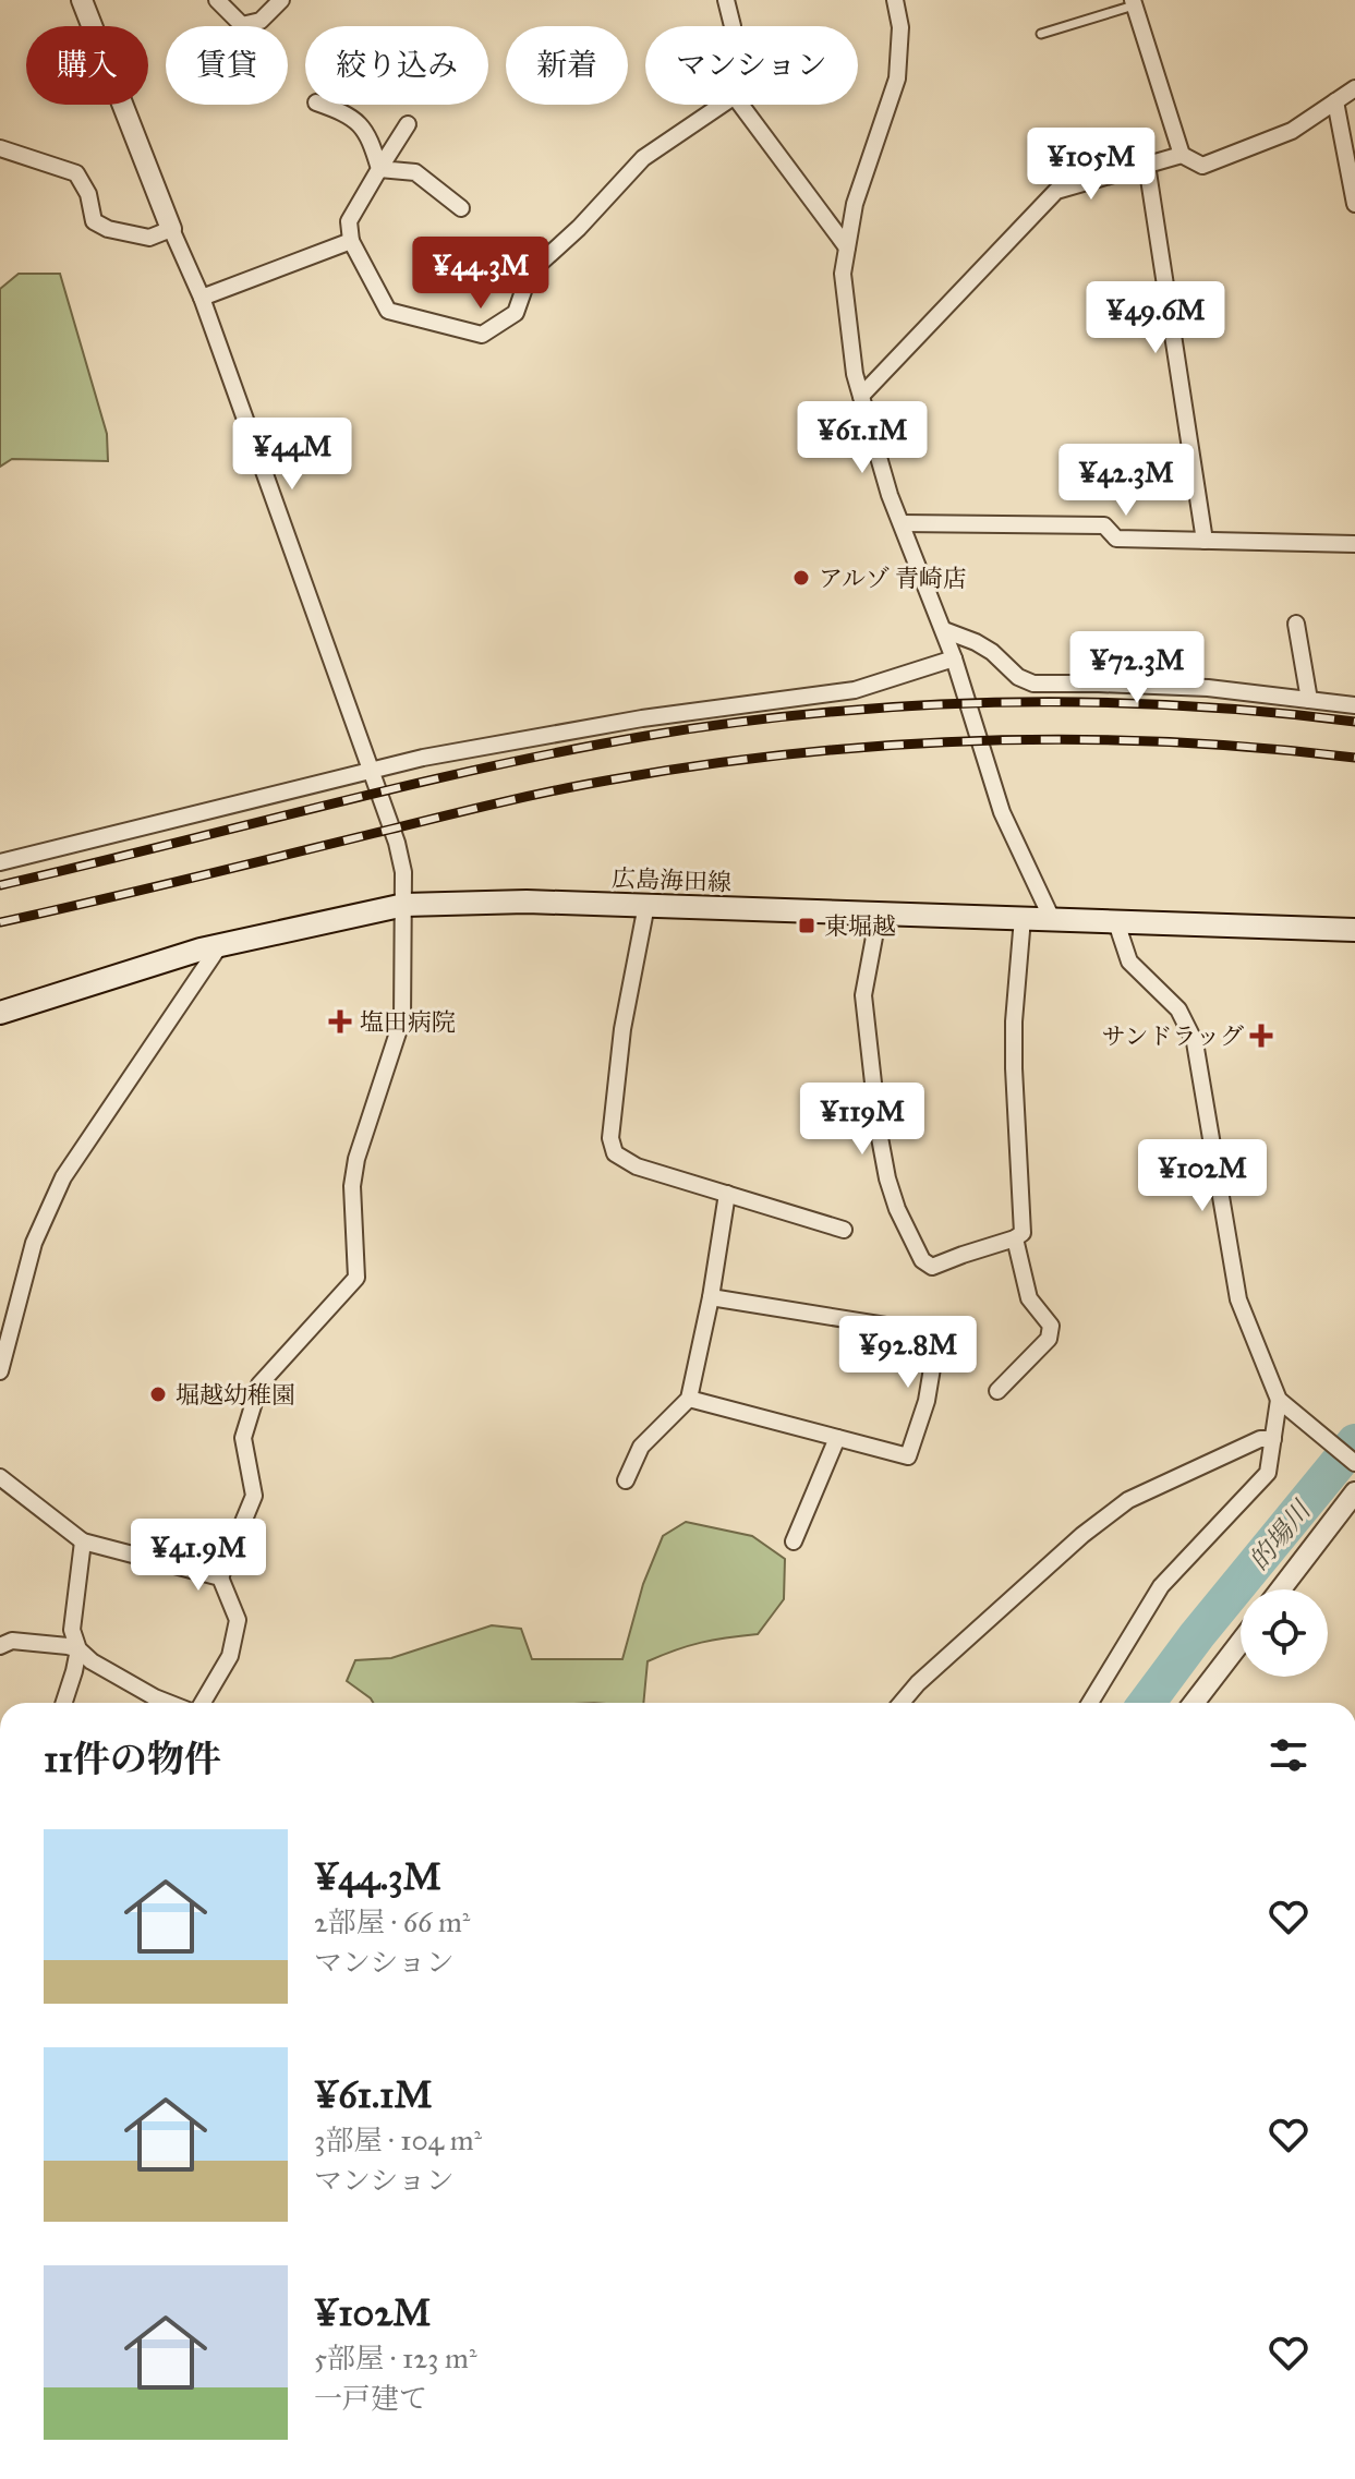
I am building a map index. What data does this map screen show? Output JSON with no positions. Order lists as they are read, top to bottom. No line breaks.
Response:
{"streets":{"main road":["広島海田線"]},"water":["的場川"],"places":{"other":["アルゾ 青崎店","堀越幼稚園"],"transit":["東堀越"],"health":["塩田病院","サンドラッグ"]},"page":{"chip":["購入","賃貸","絞り込み","新着","マンション"],"price":["¥105M","¥44.3M","¥49.6M","¥61.1M","¥44M","¥42.3M","¥72.3M","¥119M","¥102M","¥92.8M","¥41.9M"],"heading":"11件の物件","list":[{"name":"¥44.3M","note":"2部屋 · 66 m² · マンション"},{"name":"¥61.1M","note":"3部屋 · 104 m² · マンション"},{"name":"¥102M","note":"5部屋 · 123 m² · 一戸建て"}]}}
